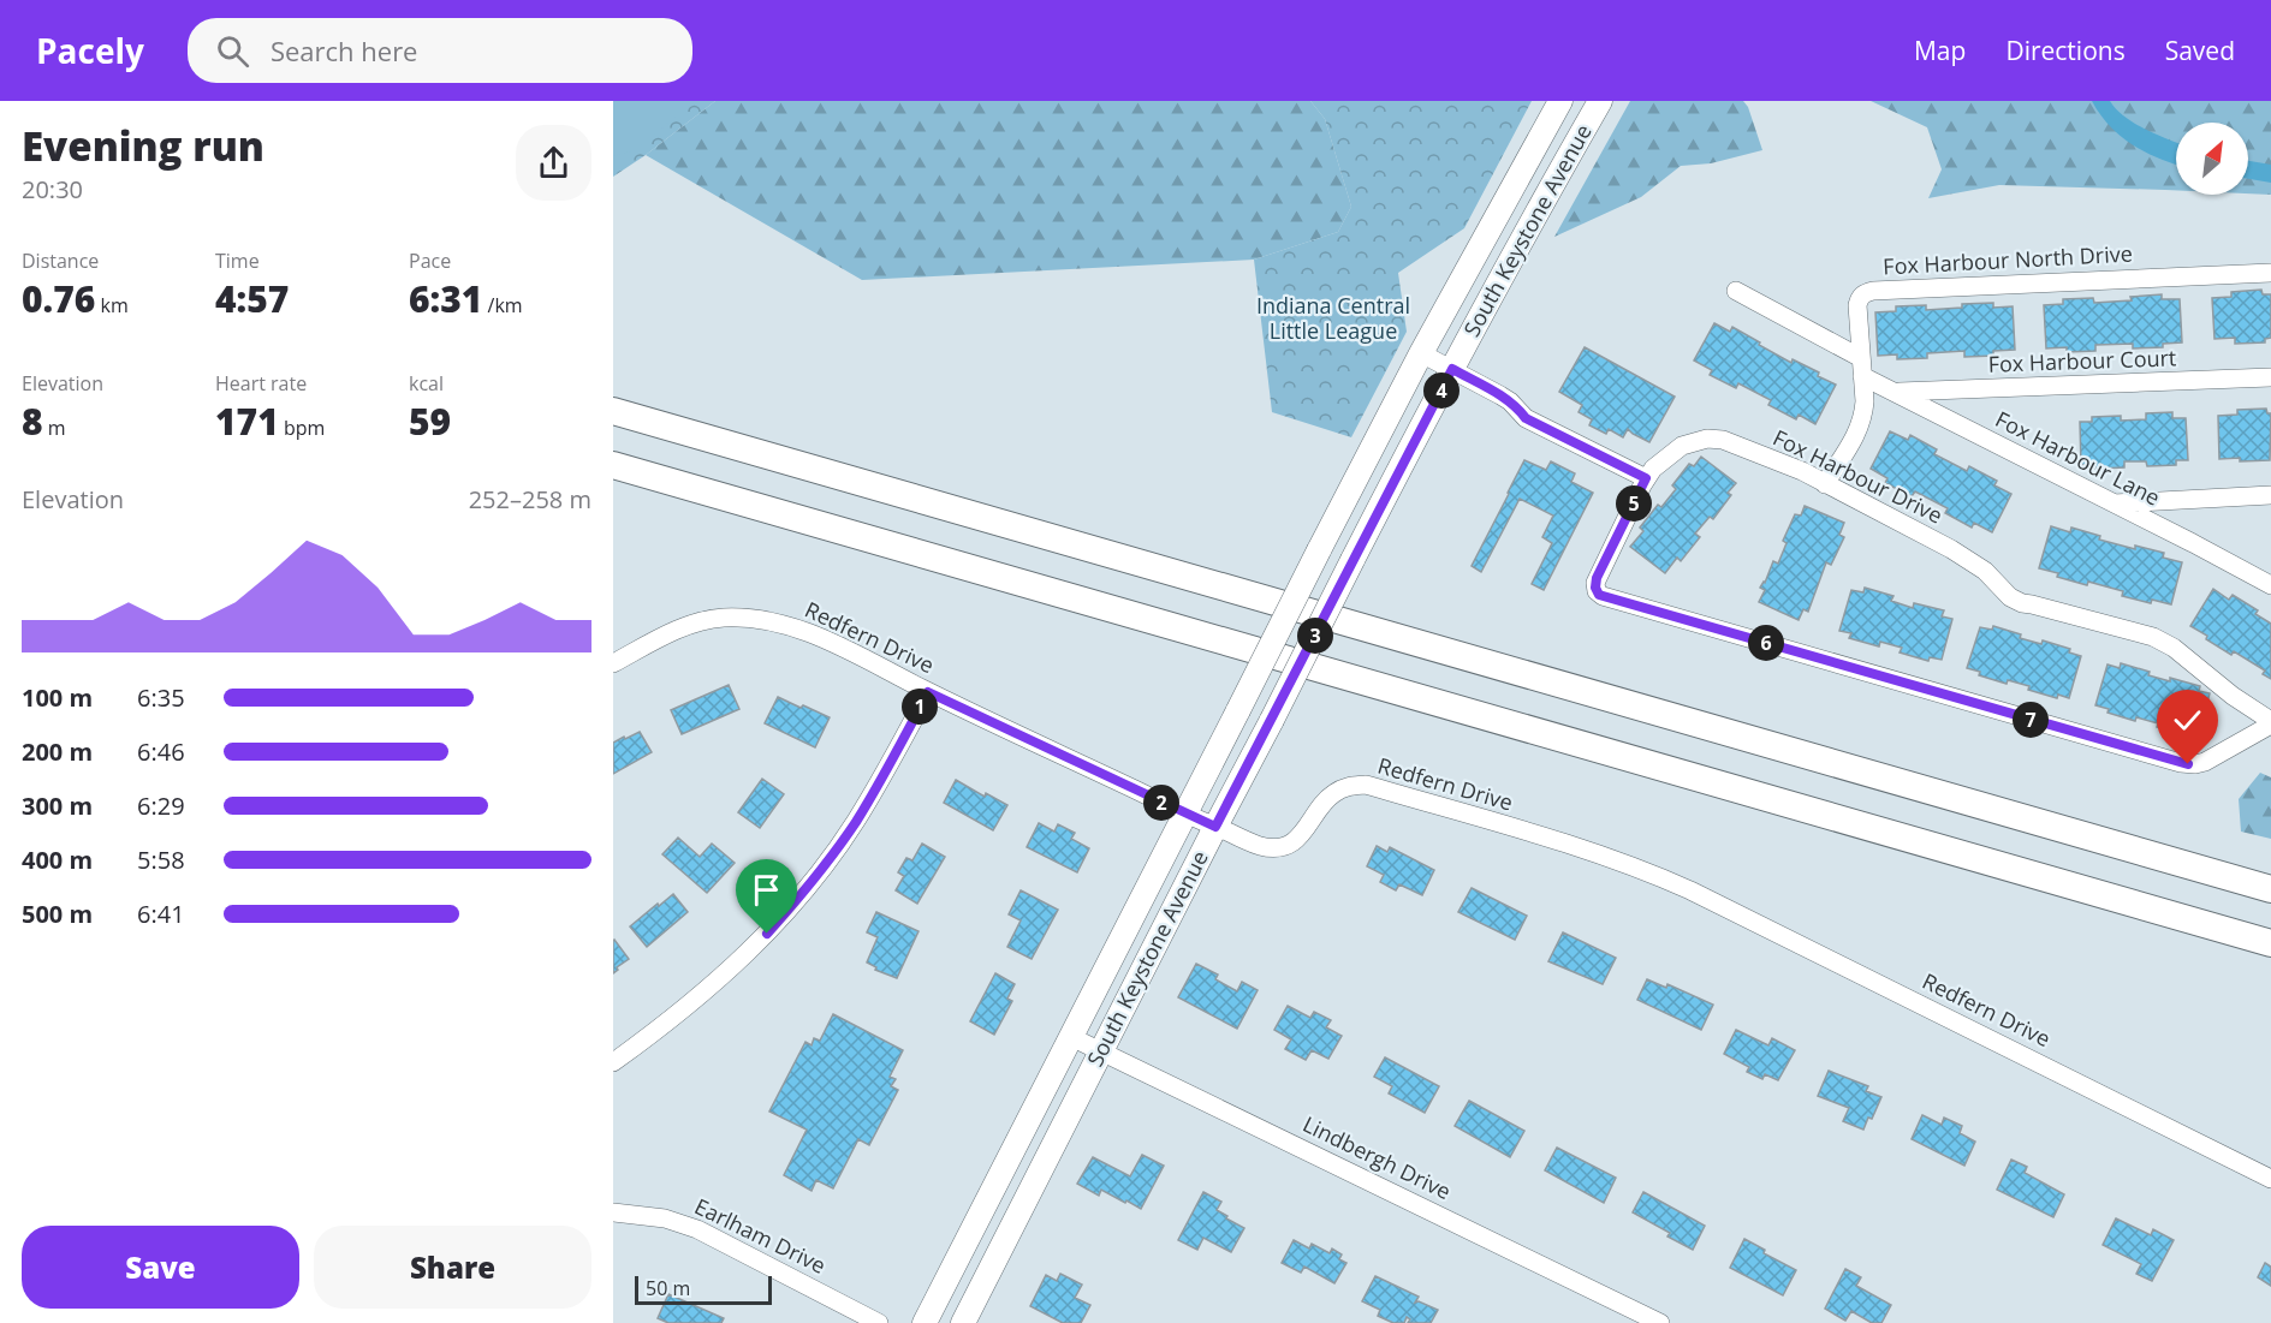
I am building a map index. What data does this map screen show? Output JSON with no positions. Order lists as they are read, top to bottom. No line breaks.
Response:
{"streets":{"main road":["South Keystone Avenue"],"street":["Fox Harbour North Drive","Fox Harbour Court","Fox Harbour Lane","Fox Harbour Drive","Redfern Drive","Lindbergh Drive","Earlham Drive"]},"crossings":[["South Keystone Avenue","Redfern Drive"],["South Keystone Avenue","Lindbergh Drive"],["Fox Harbour North Drive","Fox Harbour Lane"],["Fox Harbour North Drive","Fox Harbour Drive"],["Fox Harbour Court","Fox Harbour Lane"]],"parks":["Indiana Central Little League"],"scale_bar":"50 m","north":"top right","page":{"header":"Pacely","search":"Search here","nav":["Map","Directions","Saved"],"heading":["Evening run","20:30"],"stats":[["Distance","0.76 km"],["Time","4:57"],["Pace","6:31 /km"],["Elevation","8 m"],["Heart rate","171 bpm"],["kcal","59"]],"pins":["4","5","3","6","1","7","2"],"chart":["Elevation","252–258 m"],"list":[{"name":"100 m","note":"6:35"},{"name":"200 m","note":"6:46"},{"name":"300 m","note":"6:29"},{"name":"400 m","note":"5:58"},{"name":"500 m","note":"6:41"}],"buttons":["Save","Share"],"scale":"50 m"}}
